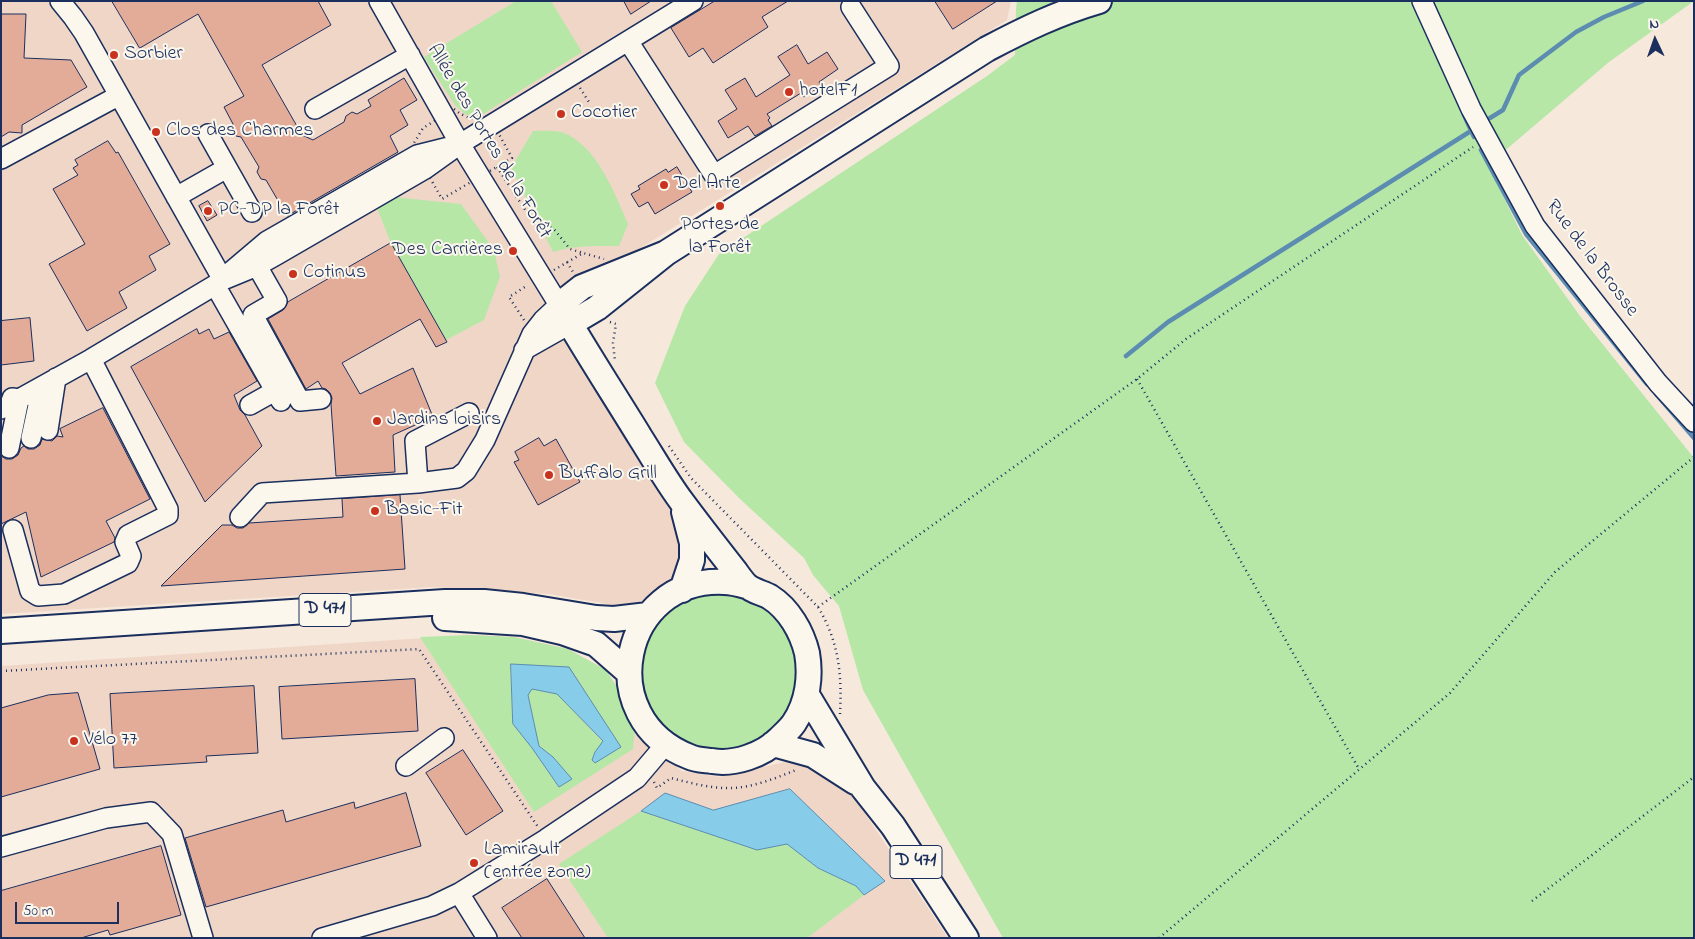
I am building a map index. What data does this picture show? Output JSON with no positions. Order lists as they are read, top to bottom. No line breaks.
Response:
{"streets":{"main road":["D 471"],"street":["Allée des Portes de la Forêt","Rue de la Brosse"]},"places":["Sorbier","hotelF1","Cocotier","Clos des Charmes","Del Arte","Portes de la Forêt","PC-DP la Forêt","Des Carrières","Cotinus","Jardins loisirs","Buffalo Grill","Basic-Fit","Vélo 77","Lamirault (entrée zone)"],"scale_bar":"50 m","north":"top"}
